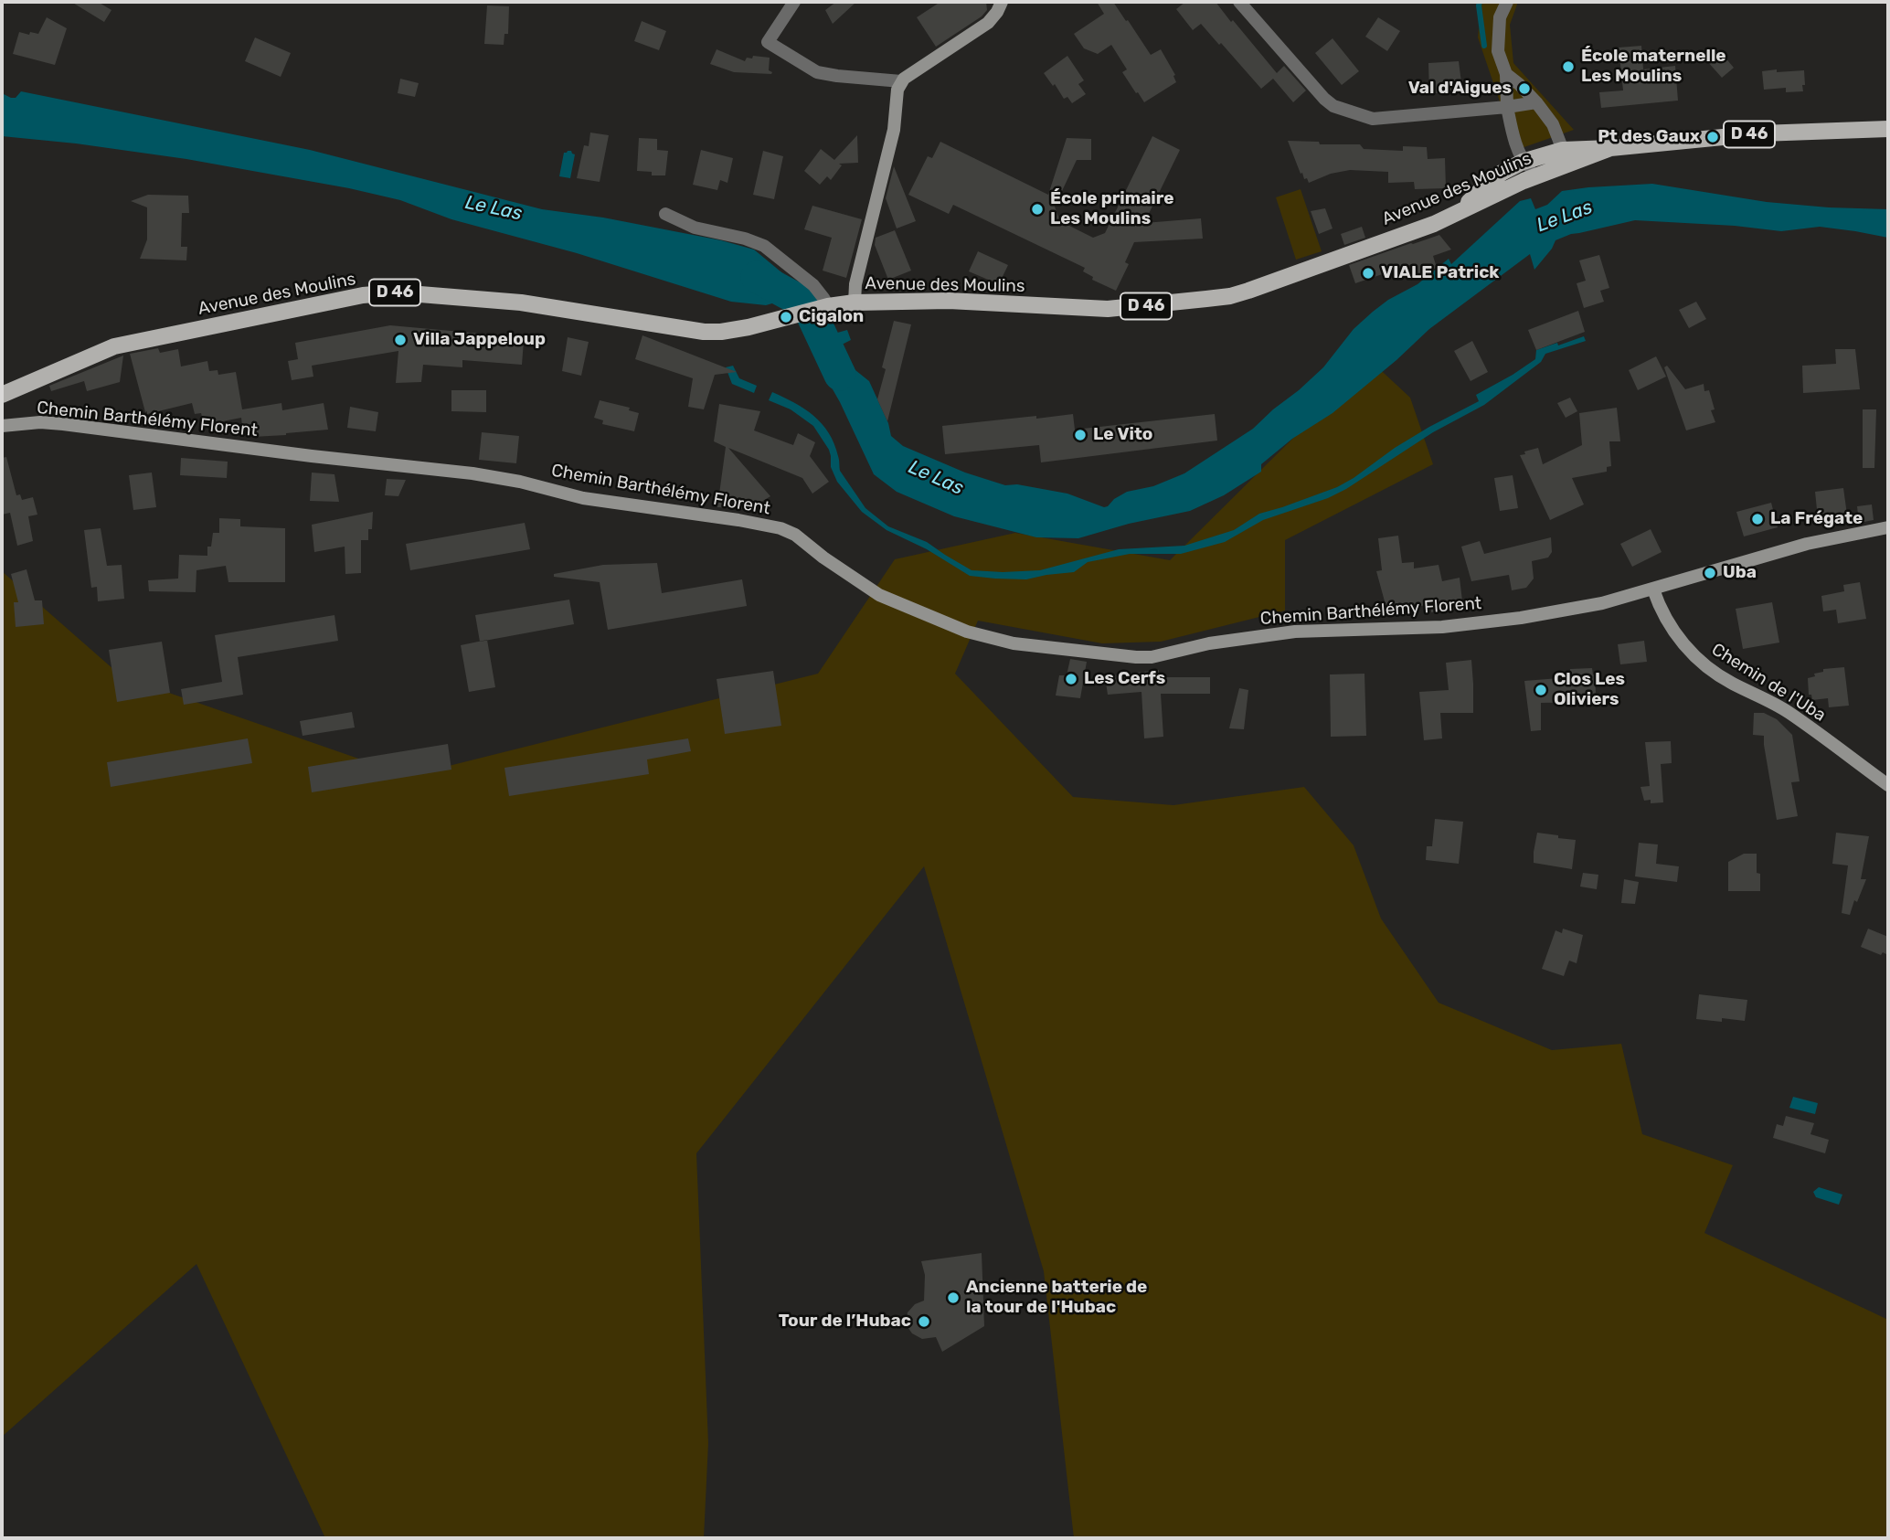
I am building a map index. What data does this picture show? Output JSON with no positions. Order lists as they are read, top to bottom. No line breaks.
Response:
{"streets":{"main road":["D 46","Avenue des Moulins"],"street":["Chemin Barthélémy Florent","Chemin de l'Uba"]},"crossings":[["D 46","Avenue des Moulins"],["Chemin Barthélémy Florent","Chemin de l'Uba"]],"water":["Le Las"],"places":["École maternelle Les Moulins","Val d'Aigues","Pt des Gaux","École primaire Les Moulins","VIALE Patrick","Cigalon","Villa Jappeloup","Le Vito","La Frégate","Uba","Les Cerfs","Clos Les Oliviers","Ancienne batterie de la tour de l'Hubac","Tour de l’Hubac"]}
